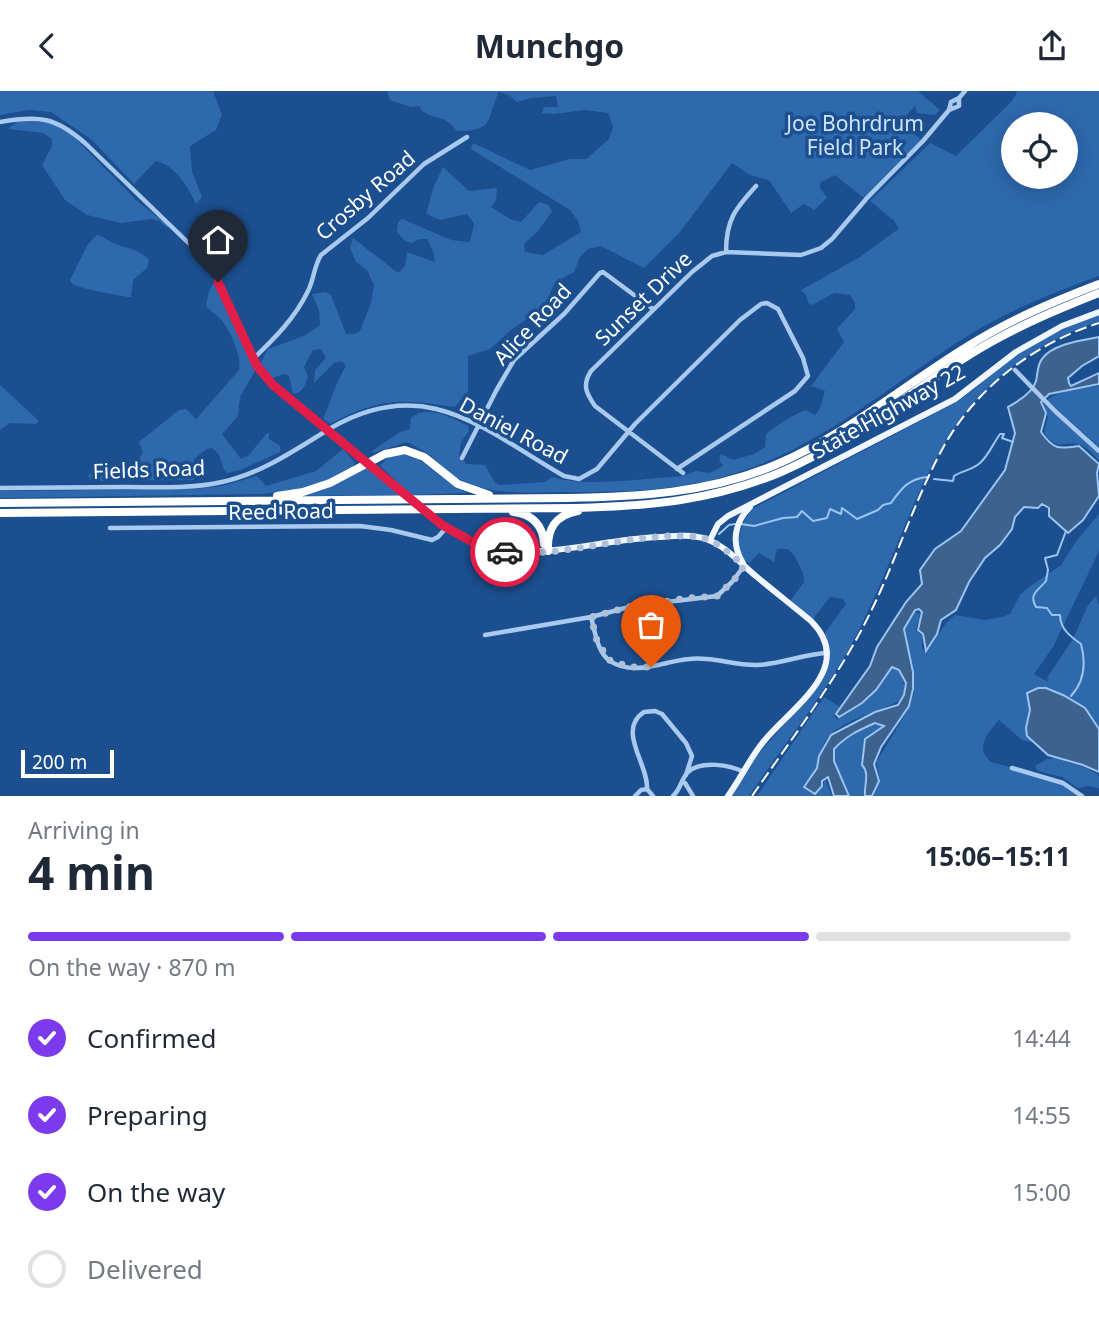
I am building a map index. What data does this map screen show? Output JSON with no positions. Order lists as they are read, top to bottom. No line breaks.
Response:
{"streets":{"main road":["State Highway 22"],"street":["Crosby Road","Sunset Drive","Alice Road","Daniel Road","Fields Road","Reed Road"]},"crossings":[["Sunset Drive","Alice Road"],["Sunset Drive","Daniel Road"],["Alice Road","Daniel Road"],["Daniel Road","Fields Road"]],"parks":["Joe Bohrdrum Field Park"],"scale_bar":"200 m","page":{"header":"Munchgo","scale":"200 m","heading":["4 min","Arriving in","15:06–15:11"],"bar":"On the way · 870 m","list":[["Confirmed","14:44"],["Preparing","14:55"],["On the way","15:00"],"Delivered"]}}
